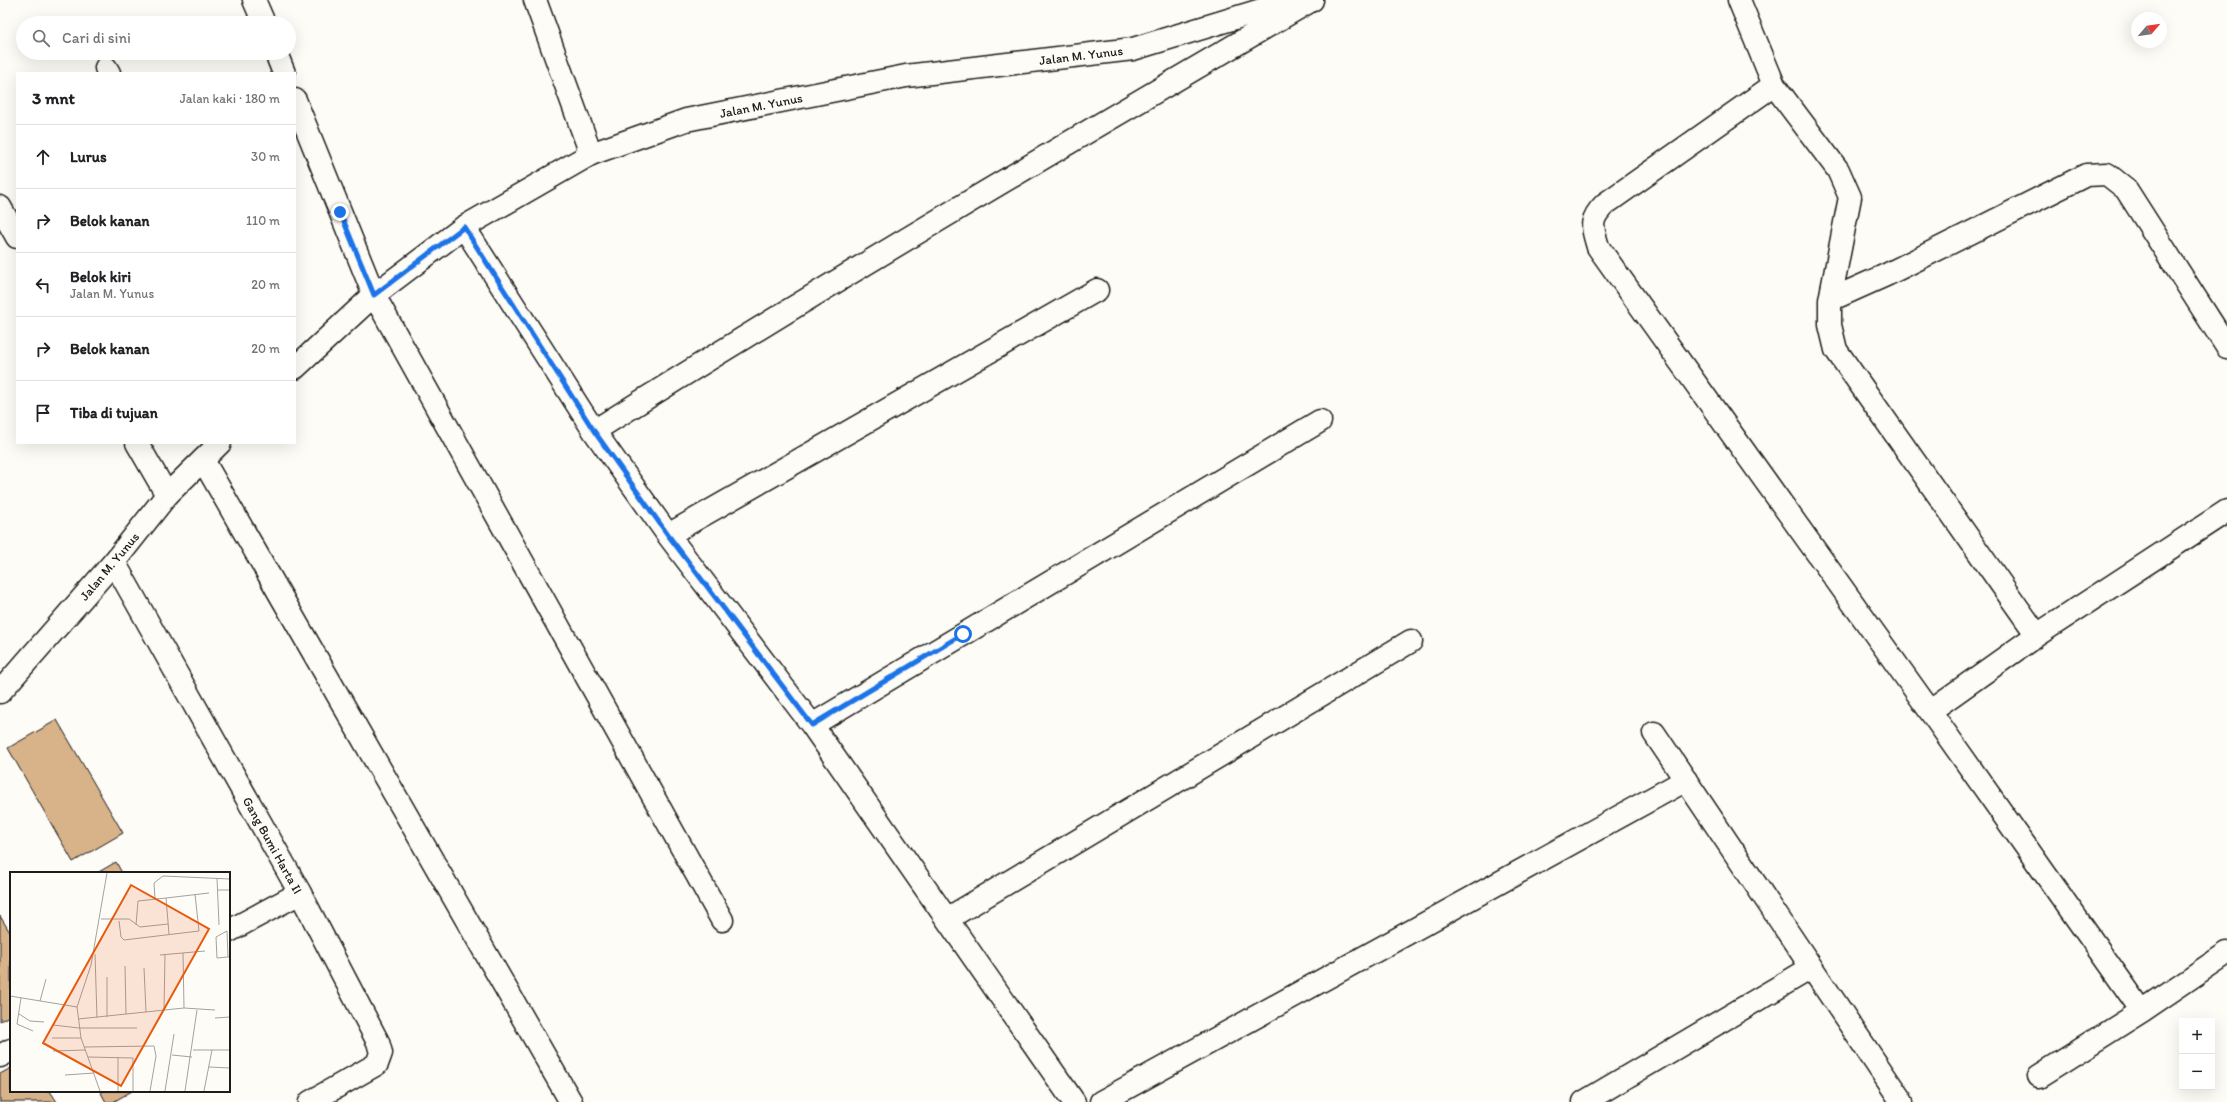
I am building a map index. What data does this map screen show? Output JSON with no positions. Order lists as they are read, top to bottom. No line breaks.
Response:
{"streets":{"street":["Jalan M. Yunus","Gang Bumi Harta II"]},"crossings":[["Jalan M. Yunus","Gang Bumi Harta II"]],"north":"top right","page":{"search":"Cari di sini","heading":["3 mnt","Jalan kaki · 180 m"],"list":[["Lurus","30 m"],["Belok kanan","110 m"],["Belok kiri","Jalan M. Yunus","20 m"],["Belok kanan","20 m"],"Tiba di tujuan"],"map_buttons":["+","−"]}}
